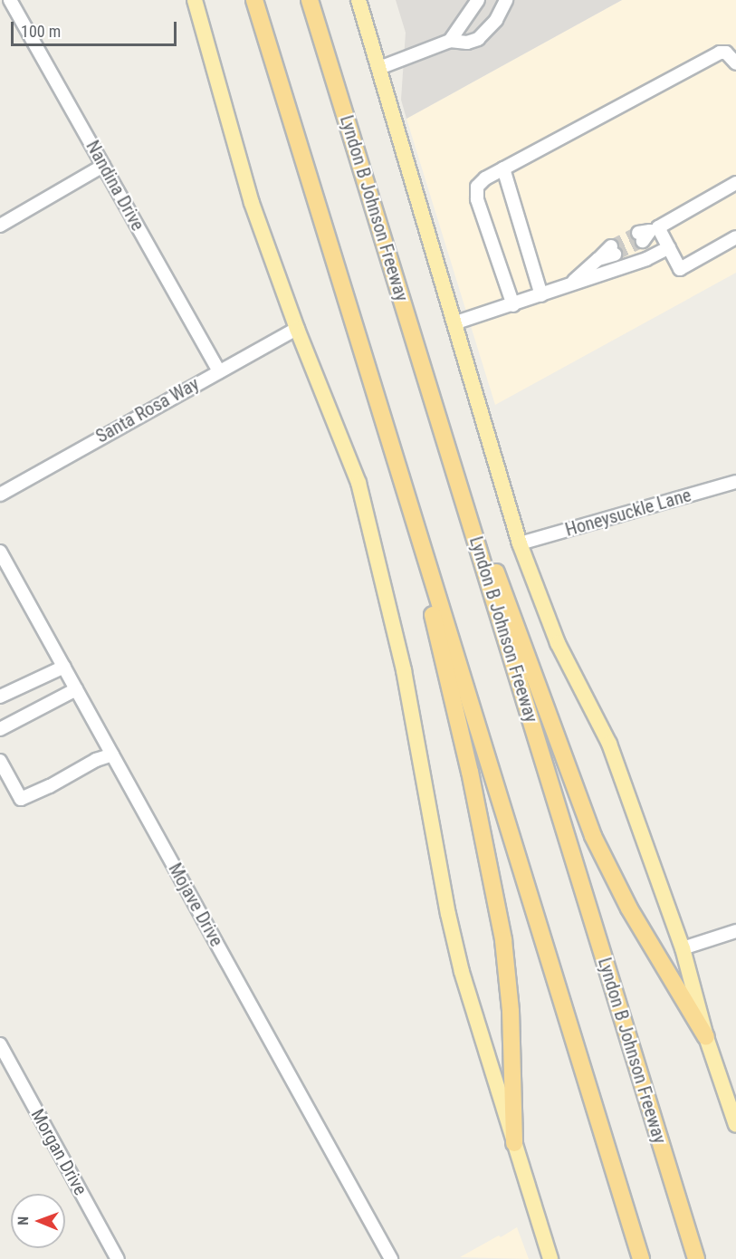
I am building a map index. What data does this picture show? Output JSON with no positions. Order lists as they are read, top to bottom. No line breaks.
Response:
{"streets":{"highway":["Lyndon B Johnson Freeway"],"street":["Nandina Drive","Santa Rosa Way","Honeysuckle Lane","Mojave Drive","Morgan Drive"]},"crossings":[["Nandina Drive","Santa Rosa Way"]],"scale_bar":"100 m","north":"left"}
